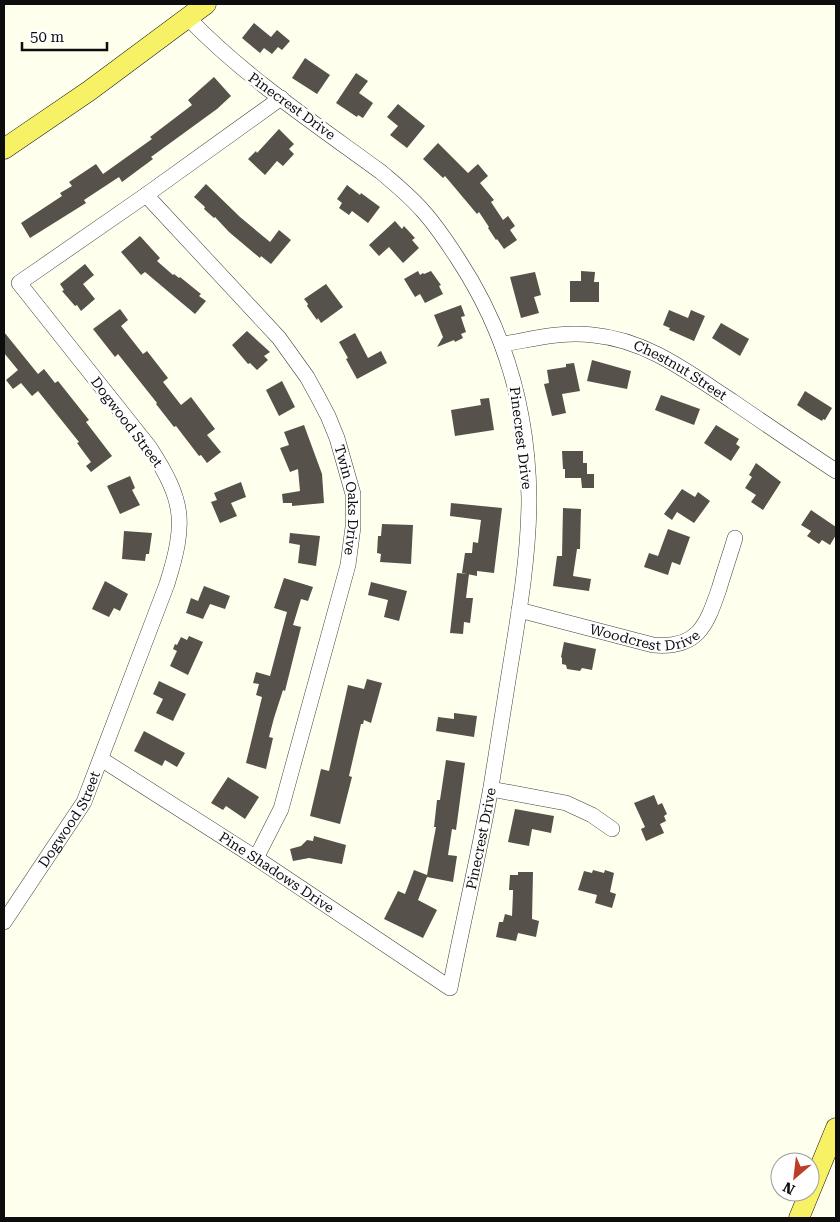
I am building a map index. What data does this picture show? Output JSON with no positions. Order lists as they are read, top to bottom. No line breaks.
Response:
{"streets":{"street":["Pinecrest Drive","Chestnut Street","Dogwood Street","Twin Oaks Drive","Woodcrest Drive","Pine Shadows Drive"]},"crossings":[["Pinecrest Drive","Chestnut Street"],["Pinecrest Drive","Dogwood Street"],["Pinecrest Drive","Woodcrest Drive"],["Pinecrest Drive","Pine Shadows Drive"],["Dogwood Street","Twin Oaks Drive"],["Dogwood Street","Pine Shadows Drive"],["Twin Oaks Drive","Pine Shadows Drive"]],"scale_bar":"50 m","north":"bottom left"}
